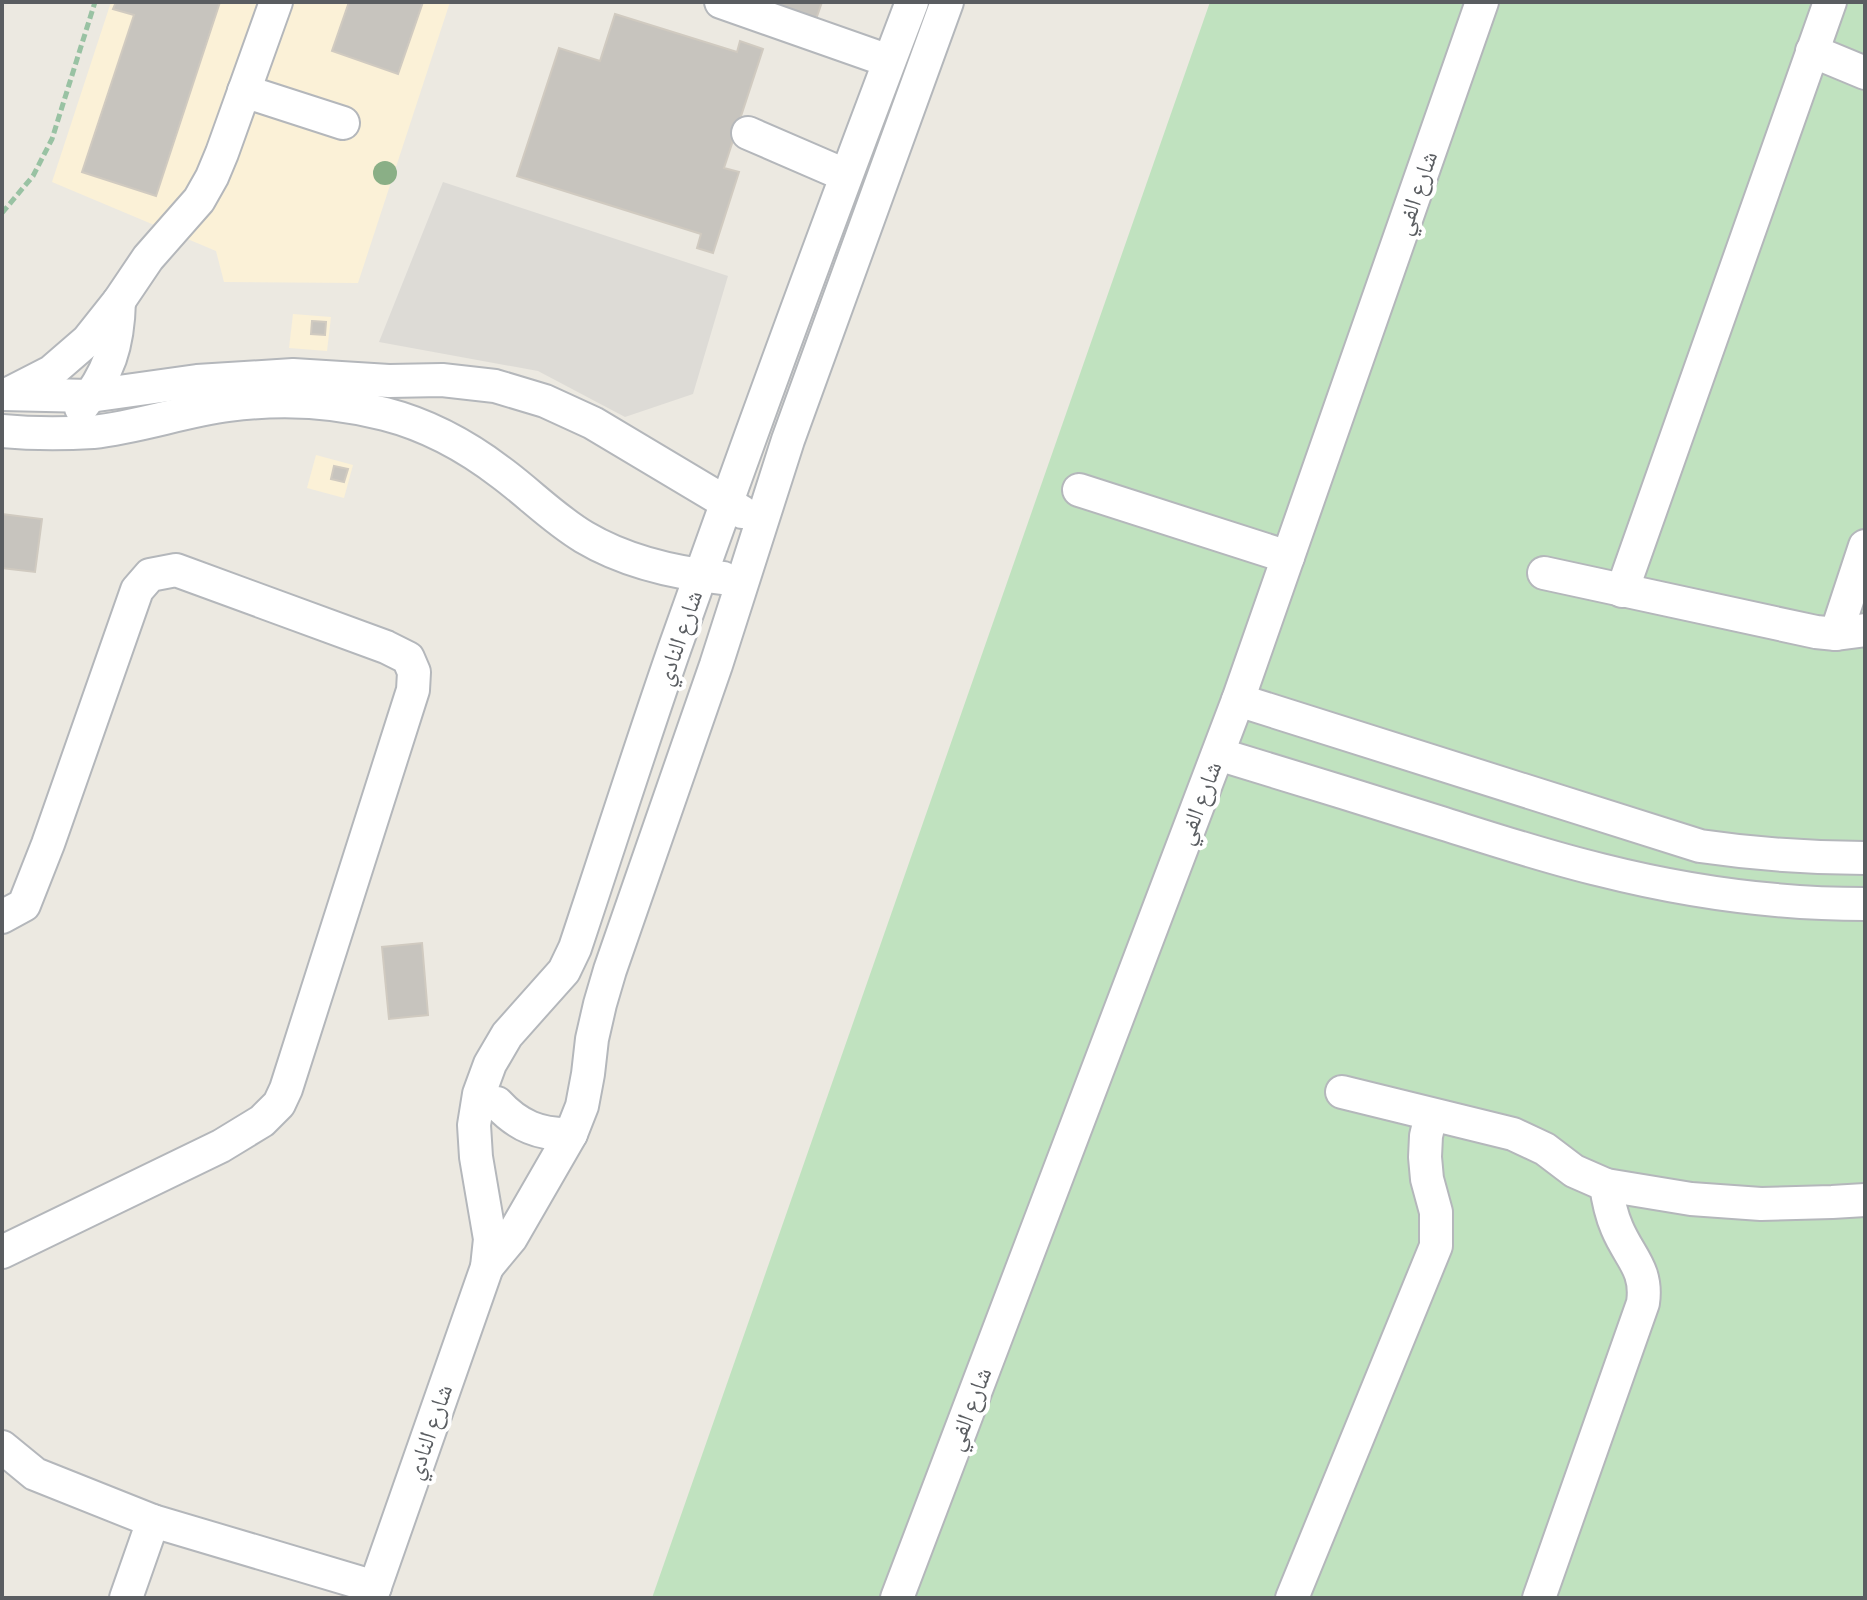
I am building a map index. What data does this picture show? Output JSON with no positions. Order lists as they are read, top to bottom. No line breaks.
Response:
{"streets":{"street":["شارع الفي","شارع النادي"]}}
